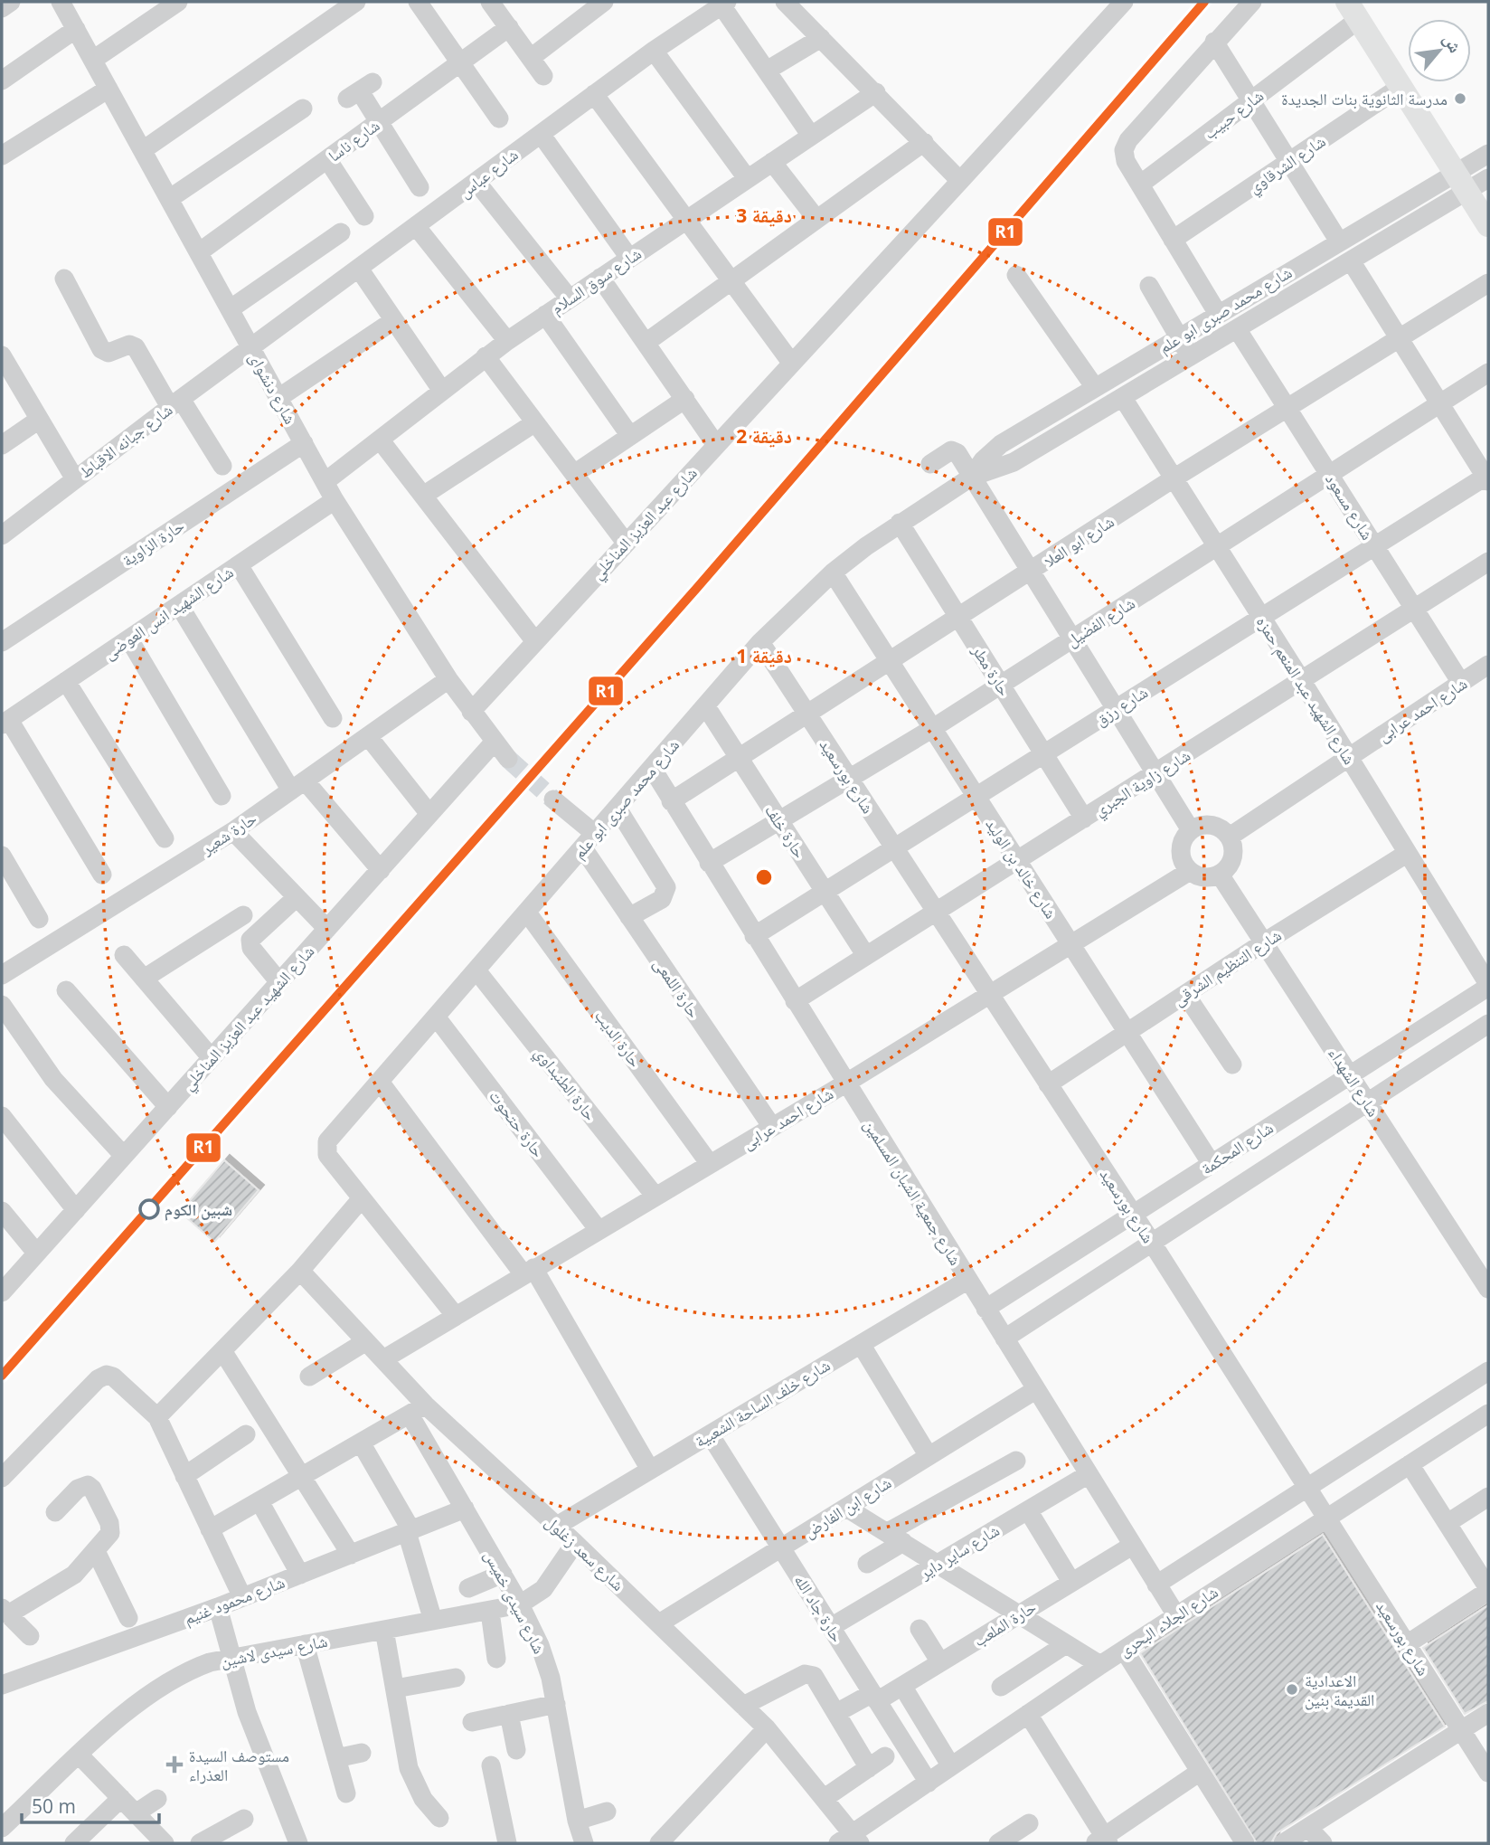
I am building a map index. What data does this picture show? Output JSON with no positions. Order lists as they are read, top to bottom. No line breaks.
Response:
{"streets":{"street":["شارع حبيب","شارع ناسا","شارع الشرقاوي","شارع عباس","شارع سوق السلام","شارع محمد صبرى ابو علم","شارع دنشواى","شارع جبانه الاقباط","شارع مسعود","شارع عبد العزيز المناخلي","شارع ابو العلا","حارة الزاوية","شارع الشهيد انس العوضى","شارع الفضيل","حارة مطر","شارع الشهيد عبد المنعم حمزه","شارع رزق","شارع احمد عرابى","شارع بورسعيد","شارع زاوية الجبري","حارة خلف","حارة شعير","شارع خالد بن الوليد","شارع التنظيم الشرقى","حارة اللمعى","شارع الشهيد عبد العزيز المناخلي","حارة الديب","شارع الشهداء","حارة الطنبداوي","حارة حتحوت","شارع المحكمة","شارع جمعية الشبان المسلمين","شارع خلف الساحة الشعبية","شارع ابن الفارض","شارع ساير داير","شارع سعد زغلول","شارع محمود غنيم","شارع سيدى خميس","حارة جاد الله","شارع الجلاء البحرى","حارة الملعب","شارع سيدى لاشين"]},"crossings":[["شارع ناسا","شارع دنشواى"],["شارع عباس","شارع دنشواى"],["شارع عباس","شارع جبانه الاقباط"],["شارع سوق السلام","شارع دنشواى"],["شارع محمد صبرى ابو علم","شارع مسعود"],["شارع محمد صبرى ابو علم","حارة مطر"],["شارع محمد صبرى ابو علم","شارع الشهيد عبد المنعم حمزه"],["شارع محمد صبرى ابو علم","شارع بورسعيد"],["شارع محمد صبرى ابو علم","حارة خلف"],["شارع محمد صبرى ابو علم","شارع خالد بن الوليد"],["شارع محمد صبرى ابو علم","حارة اللمعى"],["شارع محمد صبرى ابو علم","حارة الديب"],["شارع محمد صبرى ابو علم","حارة الطنبداوي"],["شارع محمد صبرى ابو علم","حارة حتحوت"],["شارع محمد صبرى ابو علم","شارع جمعية الشبان المسلمين"],["شارع دنشواى","شارع جبانه الاقباط"],["شارع دنشواى","شارع عبد العزيز المناخلي"],["شارع دنشواى","حارة الزاوية"],["شارع دنشواى","شارع الشهيد انس العوضى"],["شارع دنشواى","حارة شعير"],["شارع دنشواى","شارع الشهيد عبد العزيز المناخلي"],["شارع مسعود","شارع ابو العلا"],["شارع مسعود","شارع الفضيل"],["شارع مسعود","شارع رزق"],["شارع مسعود","شارع احمد عرابى"],["شارع مسعود","شارع زاوية الجبري"],["شارع ابو العلا","حارة مطر"],["شارع ابو العلا","شارع الشهيد عبد المنعم حمزه"],["شارع ابو العلا","شارع بورسعيد"],["شارع ابو العلا","حارة خلف"],["شارع ابو العلا","شارع خالد بن الوليد"],["شارع ابو العلا","شارع جمعية الشبان المسلمين"],["شارع الفضيل","حارة مطر"],["شارع الفضيل","شارع الشهيد عبد المنعم حمزه"],["شارع الفضيل","شارع بورسعيد"],["شارع الفضيل","حارة خلف"],["شارع الفضيل","شارع خالد بن الوليد"],["شارع الفضيل","شارع جمعية الشبان المسلمين"],["حارة مطر","شارع رزق"],["حارة مطر","شارع زاوية الجبري"],["شارع الشهيد عبد المنعم حمزه","شارع رزق"],["شارع الشهيد عبد المنعم حمزه","شارع احمد عرابى"],["شارع الشهيد عبد المنعم حمزه","شارع زاوية الجبري"],["شارع الشهيد عبد المنعم حمزه","شارع التنظيم الشرقى"],["شارع الشهيد عبد المنعم حمزه","شارع المحكمة"],["شارع رزق","شارع بورسعيد"],["شارع رزق","حارة خلف"],["شارع رزق","شارع خالد بن الوليد"],["شارع رزق","شارع جمعية الشبان المسلمين"],["شارع احمد عرابى","شارع بورسعيد"],["شارع احمد عرابى","شارع خالد بن الوليد"],["شارع احمد عرابى","حارة اللمعى"],["شارع احمد عرابى","حارة الديب"],["شارع احمد عرابى","شارع الشهداء"],["شارع احمد عرابى","حارة الطنبداوي"],["شارع احمد عرابى","حارة حتحوت"],["شارع احمد عرابى","شارع جمعية الشبان المسلمين"],["شارع احمد عرابى","شارع سعد زغلول"],["شارع بورسعيد","شارع زاوية الجبري"],["شارع بورسعيد","شارع التنظيم الشرقى"],["شارع بورسعيد","شارع المحكمة"],["شارع بورسعيد","شارع الجلاء البحرى"],["شارع زاوية الجبري","حارة خلف"],["شارع زاوية الجبري","شارع خالد بن الوليد"],["شارع زاوية الجبري","شارع جمعية الشبان المسلمين"],["شارع خالد بن الوليد","شارع التنظيم الشرقى"],["شارع خالد بن الوليد","شارع المحكمة"],["شارع التنظيم الشرقى","شارع الشهداء"],["شارع الشهداء","شارع المحكمة"],["شارع المحكمة","شارع جمعية الشبان المسلمين"],["شارع جمعية الشبان المسلمين","شارع خلف الساحة الشعبية"],["شارع جمعية الشبان المسلمين","شارع ابن الفارض"],["شارع جمعية الشبان المسلمين","شارع ساير داير"],["شارع جمعية الشبان المسلمين","شارع الجلاء البحرى"],["شارع جمعية الشبان المسلمين","حارة الملعب"],["شارع خلف الساحة الشعبية","شارع سعد زغلول"],["شارع خلف الساحة الشعبية","حارة جاد الله"],["شارع ابن الفارض","شارع سعد زغلول"],["شارع ابن الفارض","حارة جاد الله"],["شارع ساير داير","حارة جاد الله"],["شارع سعد زغلول","شارع سيدى خميس"],["شارع سعد زغلول","شارع الجلاء البحرى"],["شارع سعد زغلول","شارع سيدى لاشين"],["شارع محمود غنيم","شارع سيدى خميس"],["شارع سيدى خميس","شارع سيدى لاشين"],["حارة جاد الله","شارع الجلاء البحرى"],["حارة جاد الله","حارة الملعب"]],"places":{"other":["مدرسة الثانوية بنات الجديدة","شبين الكوم","الاعدادية القديمة بنين"],"health":["مستوصف السيدة العذراء"]},"lines":["transit line R1"],"scale_bar":"50 m","north":"top right","rings":["3 دقيقة","2 دقيقة","1 دقيقة"]}
